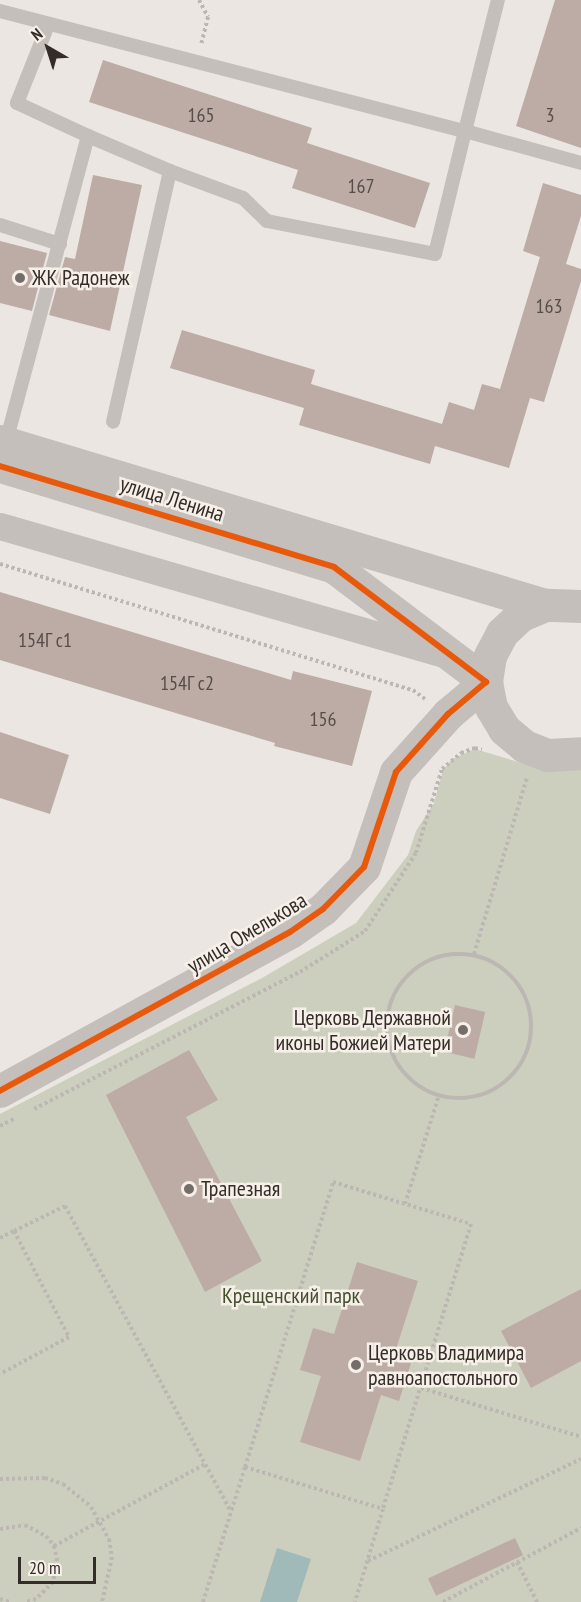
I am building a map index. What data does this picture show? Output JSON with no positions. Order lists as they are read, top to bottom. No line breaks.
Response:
{"streets":{"street":["улица Ленина","улица Омелькова"]},"parks":["Крещенский парк"],"places":["ЖК Радонеж","Церковь Державной иконы Божией Матери","Трапезная","Церковь Владимира равноапостольного"],"house_numbers":["165","3","167","163","154Г с1","154Г с2","156"],"scale_bar":"20 m","north":"top left"}
